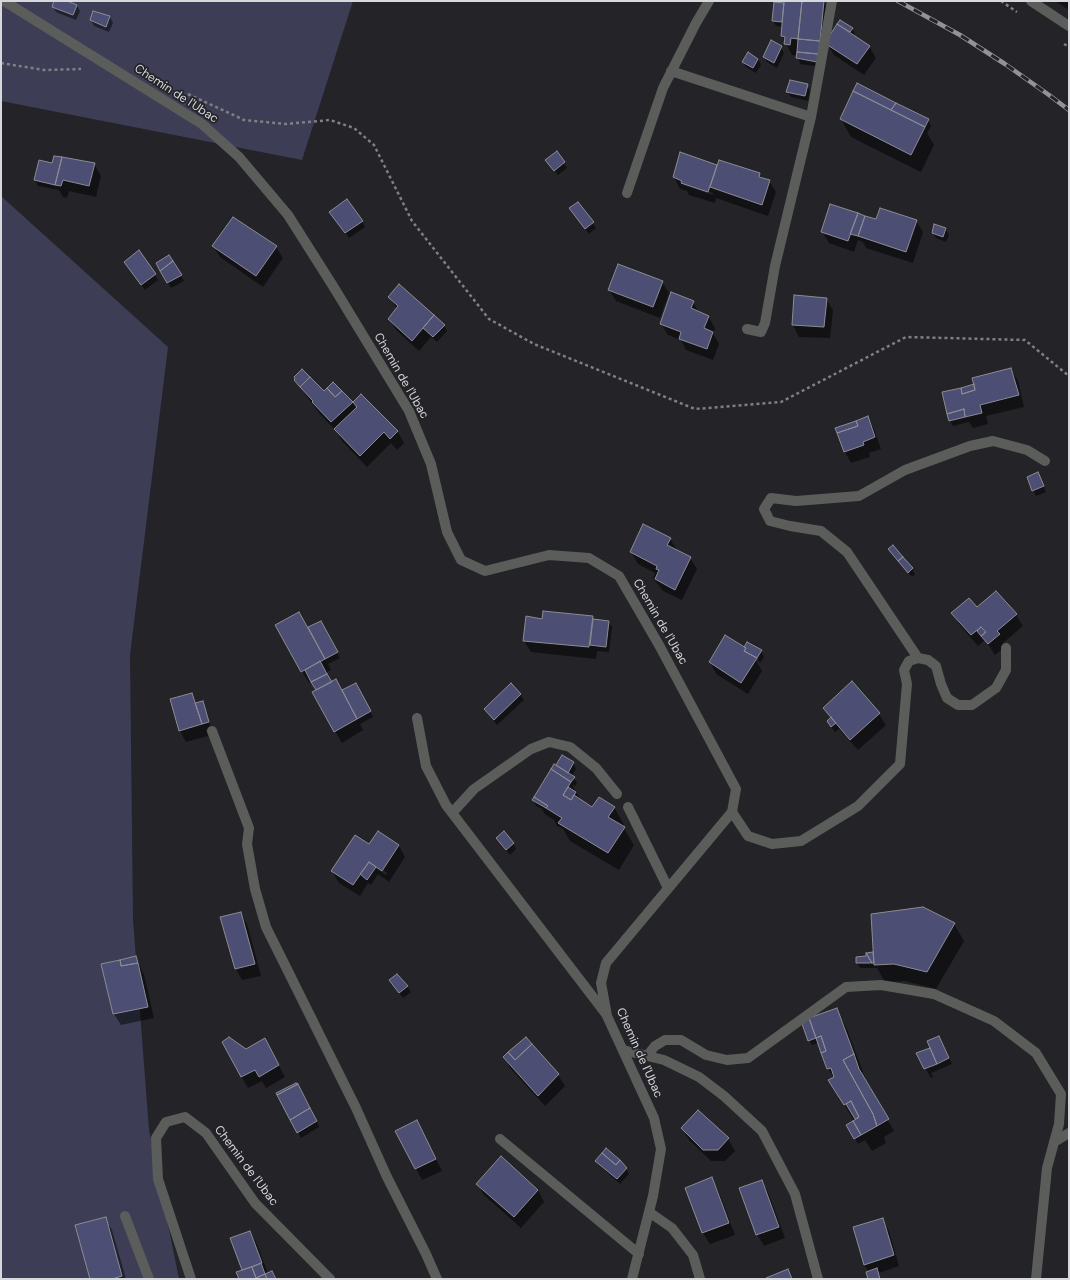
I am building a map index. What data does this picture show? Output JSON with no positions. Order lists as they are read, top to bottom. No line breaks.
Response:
{"streets":{"street":["Chemin de l'Ubac"]}}
